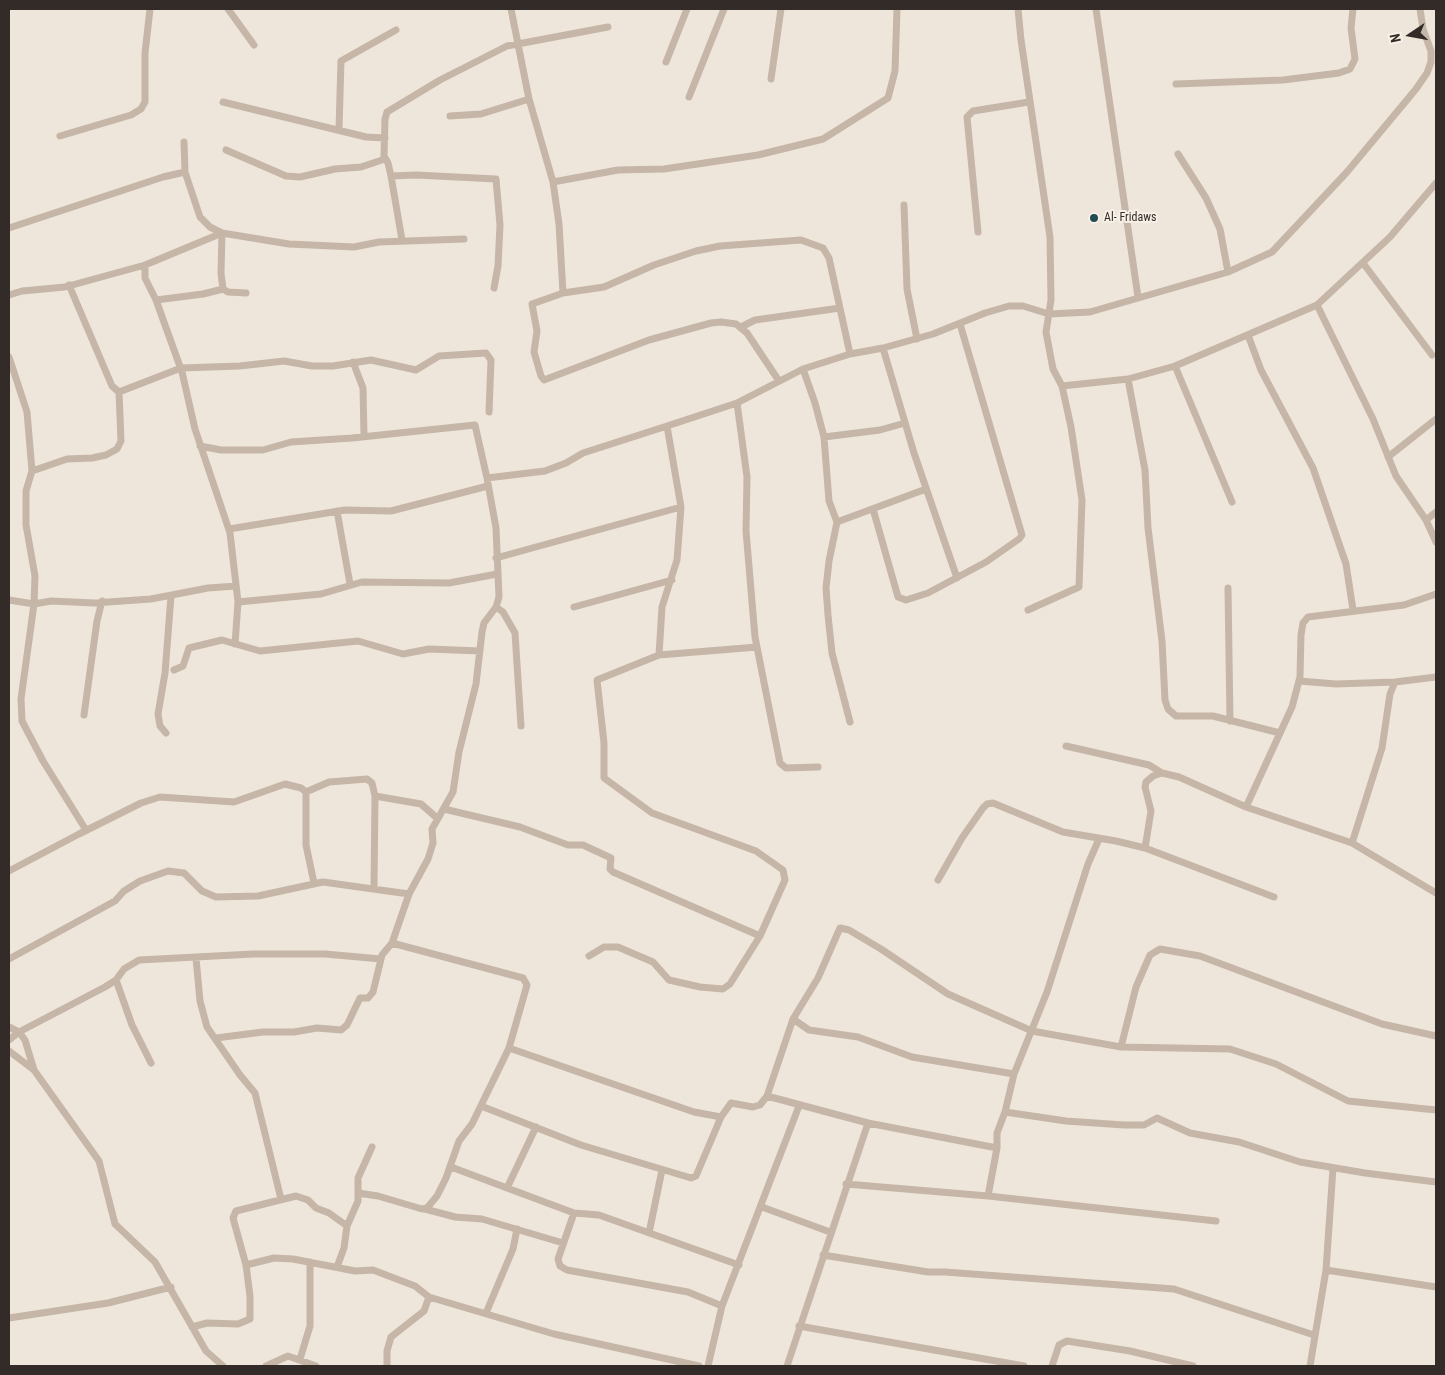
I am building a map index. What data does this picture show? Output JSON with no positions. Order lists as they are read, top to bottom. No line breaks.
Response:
{"places":["Al- Fridaws"],"north":"left"}
